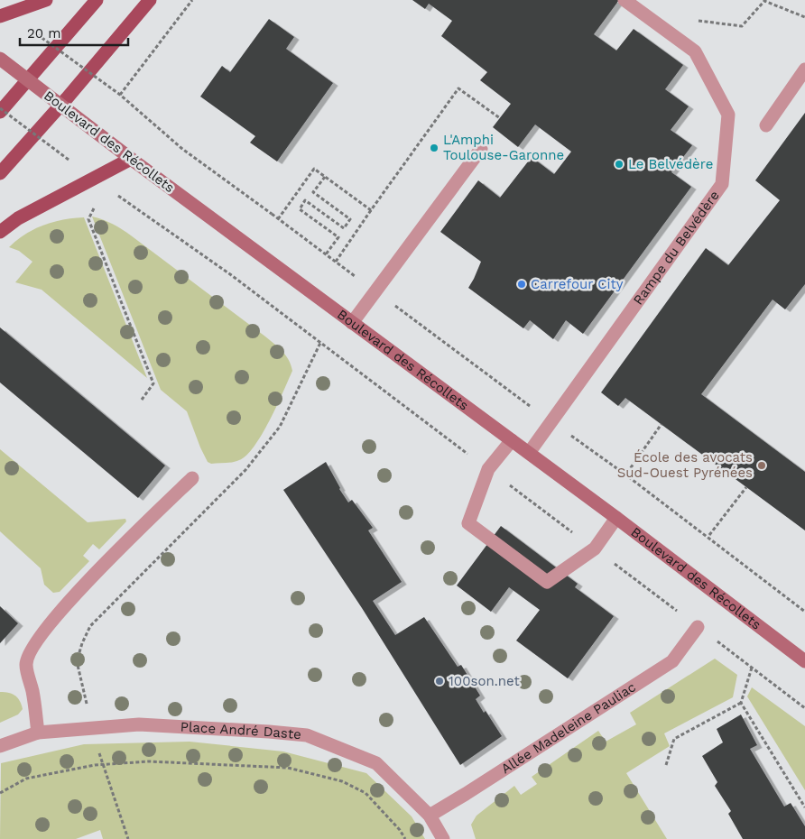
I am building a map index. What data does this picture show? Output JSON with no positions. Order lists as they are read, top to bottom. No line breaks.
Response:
{"streets":{"main road":["Boulevard des Récollets"],"street":["Rampe du Belvédère","Allée Madeleine Pauliac","Place André Daste"]},"crossings":[["Boulevard des Récollets","Rampe du Belvédère"],["Allée Madeleine Pauliac","Place André Daste"]],"places":["L'Amphi Toulouse-Garonne","Le Belvédère","Carrefour City","École des avocats Sud-Ouest Pyrénées","100son.net"],"scale_bar":"20 m"}
